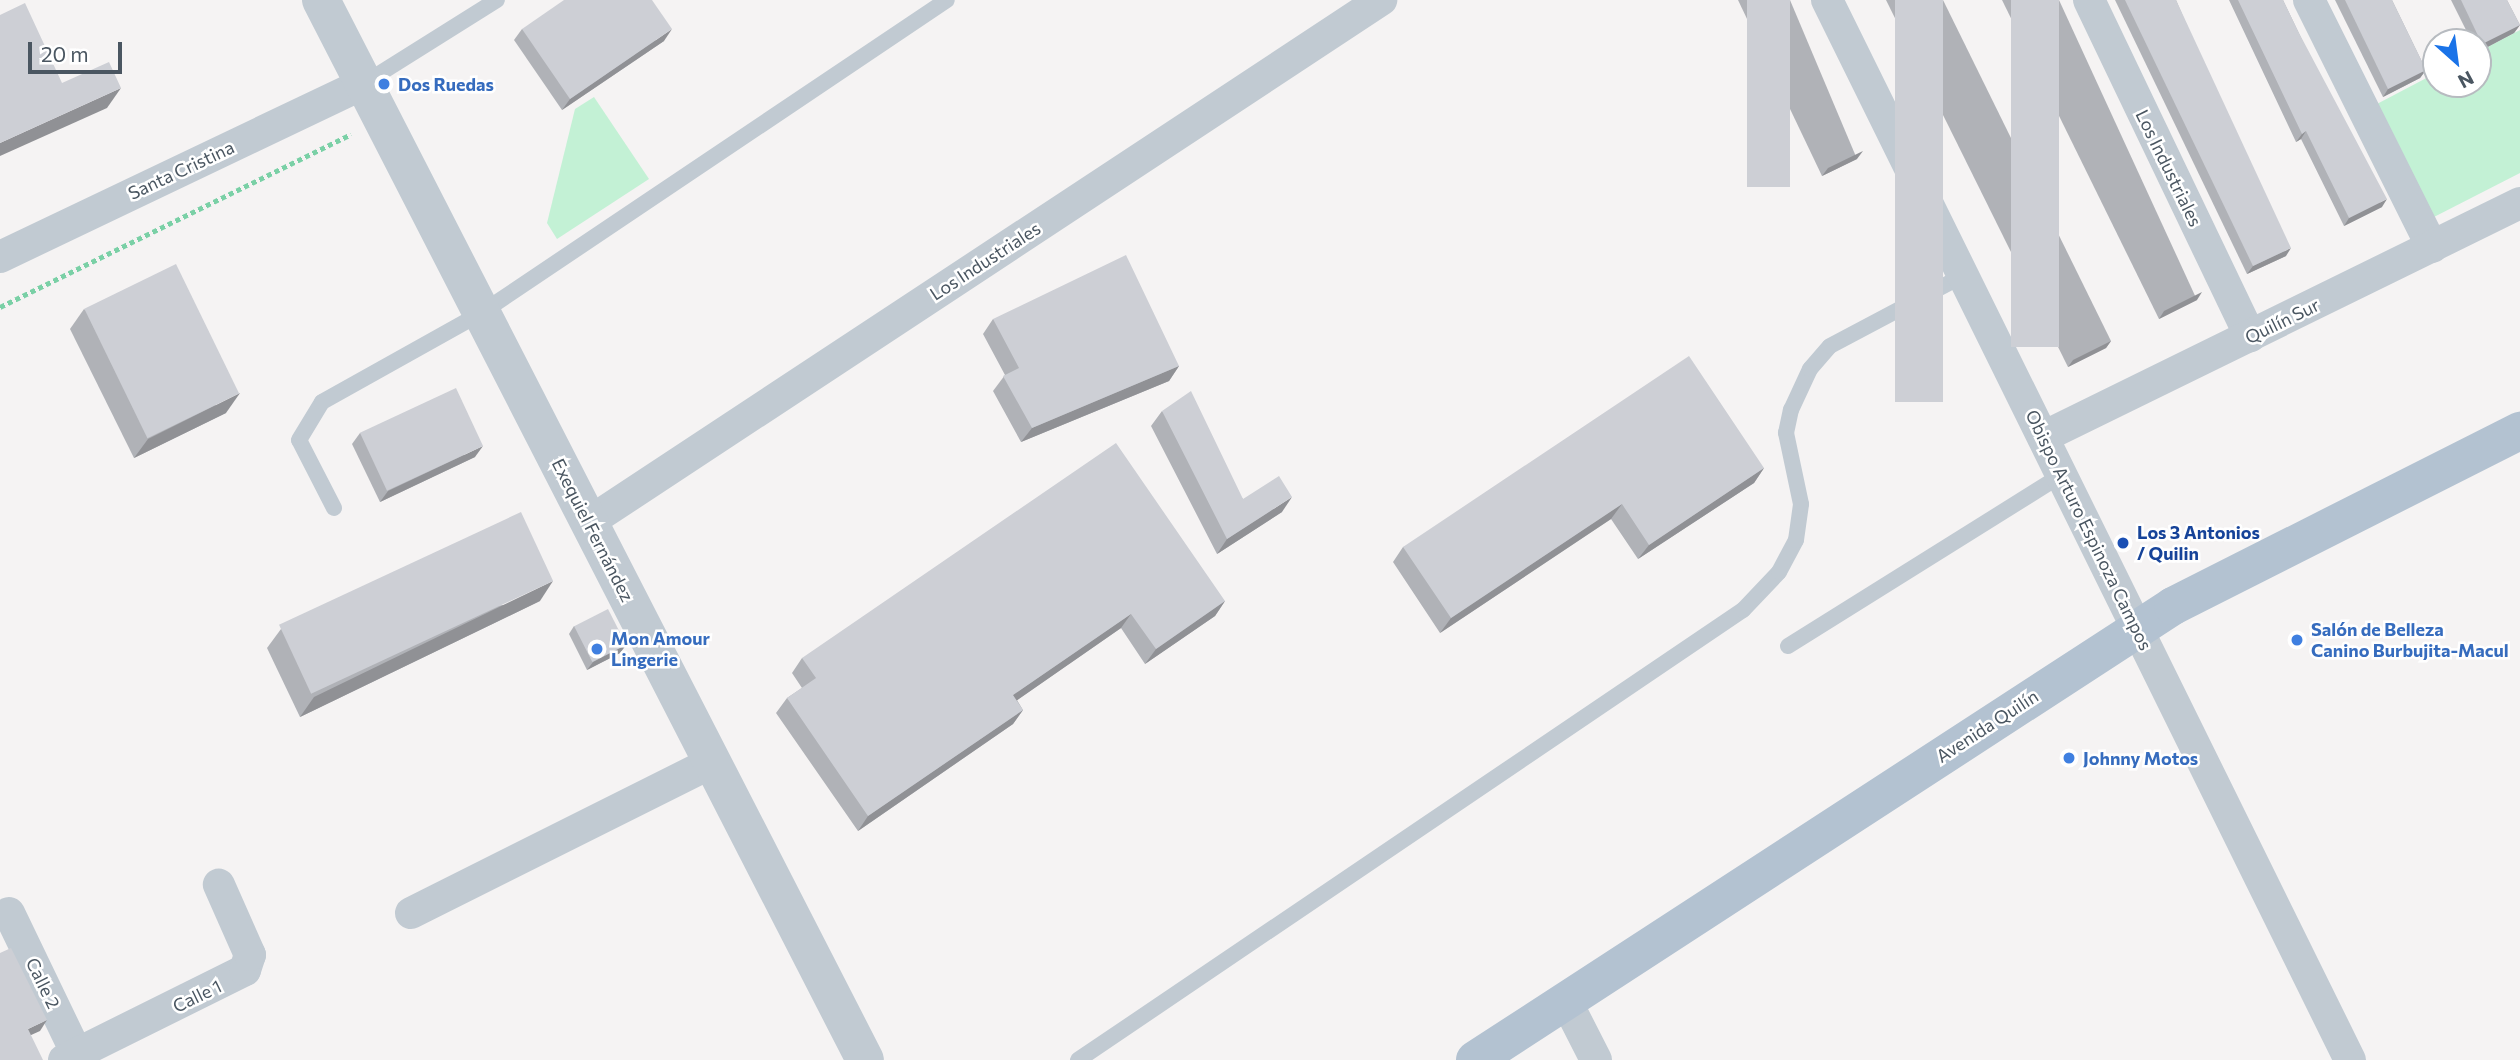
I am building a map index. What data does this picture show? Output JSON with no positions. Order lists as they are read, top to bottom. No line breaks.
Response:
{"streets":{"main road":["Avenida Quilín"],"street":["Los Industriales","Santa Cristina","Quilín Sur","Exequiel Fernández","Obispo Arturo Espinoza Campos","Calle 2","Calle 1"]},"crossings":[["Los Industriales","Quilín Sur"],["Los Industriales","Exequiel Fernández"],["Santa Cristina","Exequiel Fernández"],["Quilín Sur","Obispo Arturo Espinoza Campos"],["Obispo Arturo Espinoza Campos","Avenida Quilín"],["Calle 2","Calle 1"]],"places":["Dos Ruedas","Los 3 Antonios / Quilin","Salón de Belleza Canino Burbujita-Macul","Mon Amour Lingerie","Johnny Motos"],"scale_bar":"20 m","north":"bottom right"}
